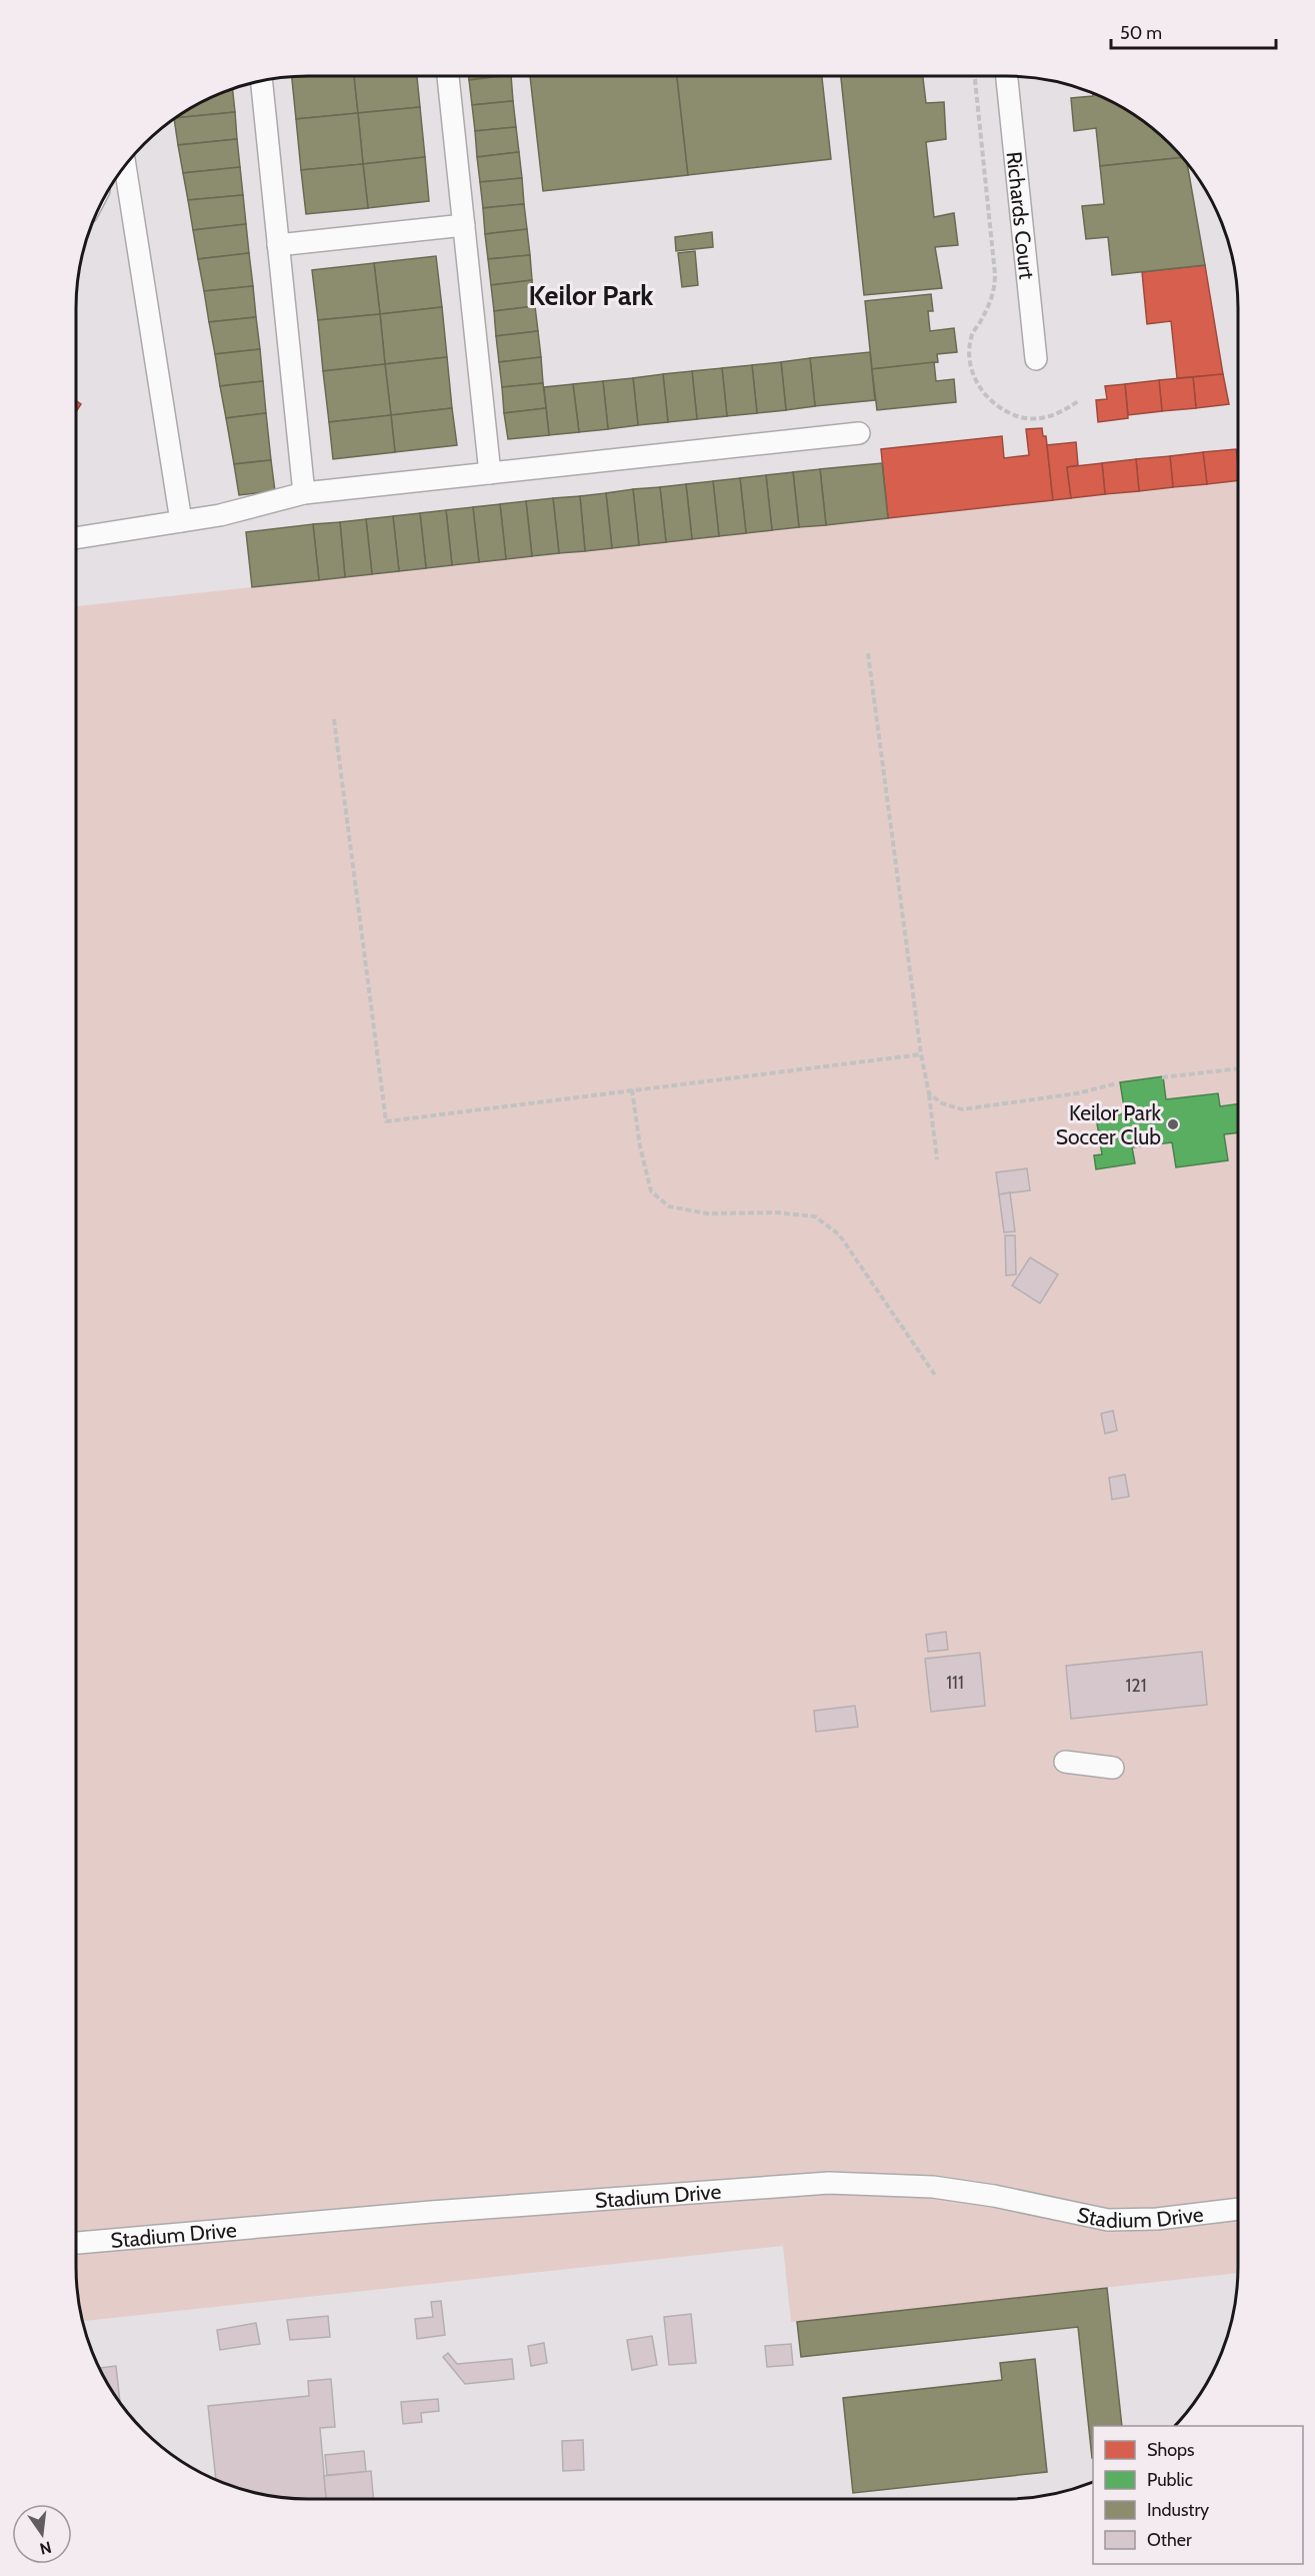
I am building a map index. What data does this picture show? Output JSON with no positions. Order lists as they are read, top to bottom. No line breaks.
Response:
{"streets":{"street":["Richards Court","Stadium Drive"]},"districts":["Keilor Park"],"places":["Keilor Park Soccer Club"],"house_numbers":["111","121"],"legend":["Shops","Public","Industry","Other"],"scale_bar":"50 m","north":"bottom"}
